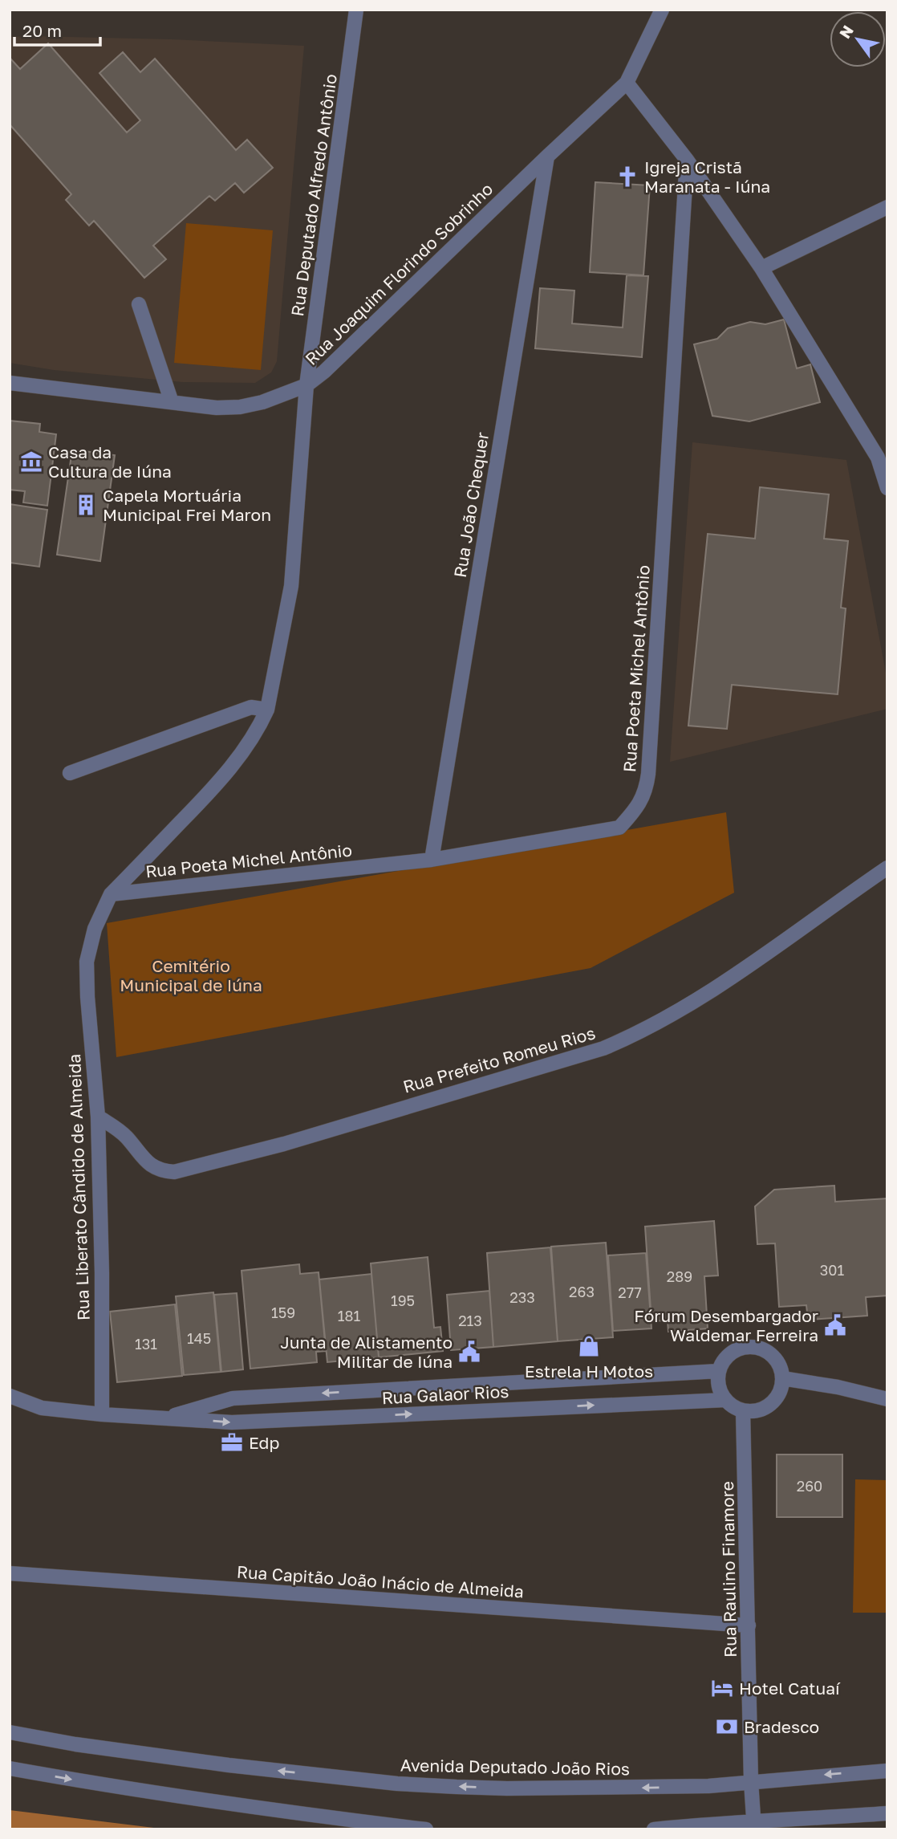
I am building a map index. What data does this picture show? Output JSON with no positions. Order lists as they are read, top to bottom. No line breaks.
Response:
{"streets":{"street":["Rua Deputado Alfredo Antônio","Rua Joaquim Florindo Sobrinho","Rua João Chequer","Rua Poeta Michel Antônio","Rua Prefeito Romeu Rios","Rua Liberato Cândido de Almeida","Rua Galaor Rios","Rua Raulino Finamore","Rua Capitão João Inácio de Almeida","Avenida Deputado João Rios"]},"crossings":[["Rua Deputado Alfredo Antônio","Rua Joaquim Florindo Sobrinho"],["Rua Deputado Alfredo Antônio","Rua Liberato Cândido de Almeida"],["Rua Joaquim Florindo Sobrinho","Rua João Chequer"],["Rua Joaquim Florindo Sobrinho","Rua Liberato Cândido de Almeida"],["Rua João Chequer","Rua Poeta Michel Antônio"],["Rua Poeta Michel Antônio","Rua Liberato Cândido de Almeida"],["Rua Prefeito Romeu Rios","Rua Liberato Cândido de Almeida"],["Rua Liberato Cândido de Almeida","Rua Galaor Rios"],["Rua Galaor Rios","Rua Raulino Finamore"],["Rua Raulino Finamore","Rua Capitão João Inácio de Almeida"],["Rua Raulino Finamore","Avenida Deputado João Rios"]],"parks":["Cemitério Municipal de Iúna"],"places":{"church":["Igreja Cristã Maranata - Iúna"],"museum":["Casa da Cultura de Iúna"],"building":["Capela Mortuária Municipal Frei Maron"],"public building":["Fórum Desembargador Waldemar Ferreira","Junta de Alistamento Militar de Iúna"],"shop":["Estrela H Motos"],"office":["Edp"],"hotel":["Hotel Catuaí"],"bank":["Bradesco"]},"house_numbers":["301","289","263","277","233","195","159","181","213","145","131","260"],"scale_bar":"20 m","north":"top left"}
